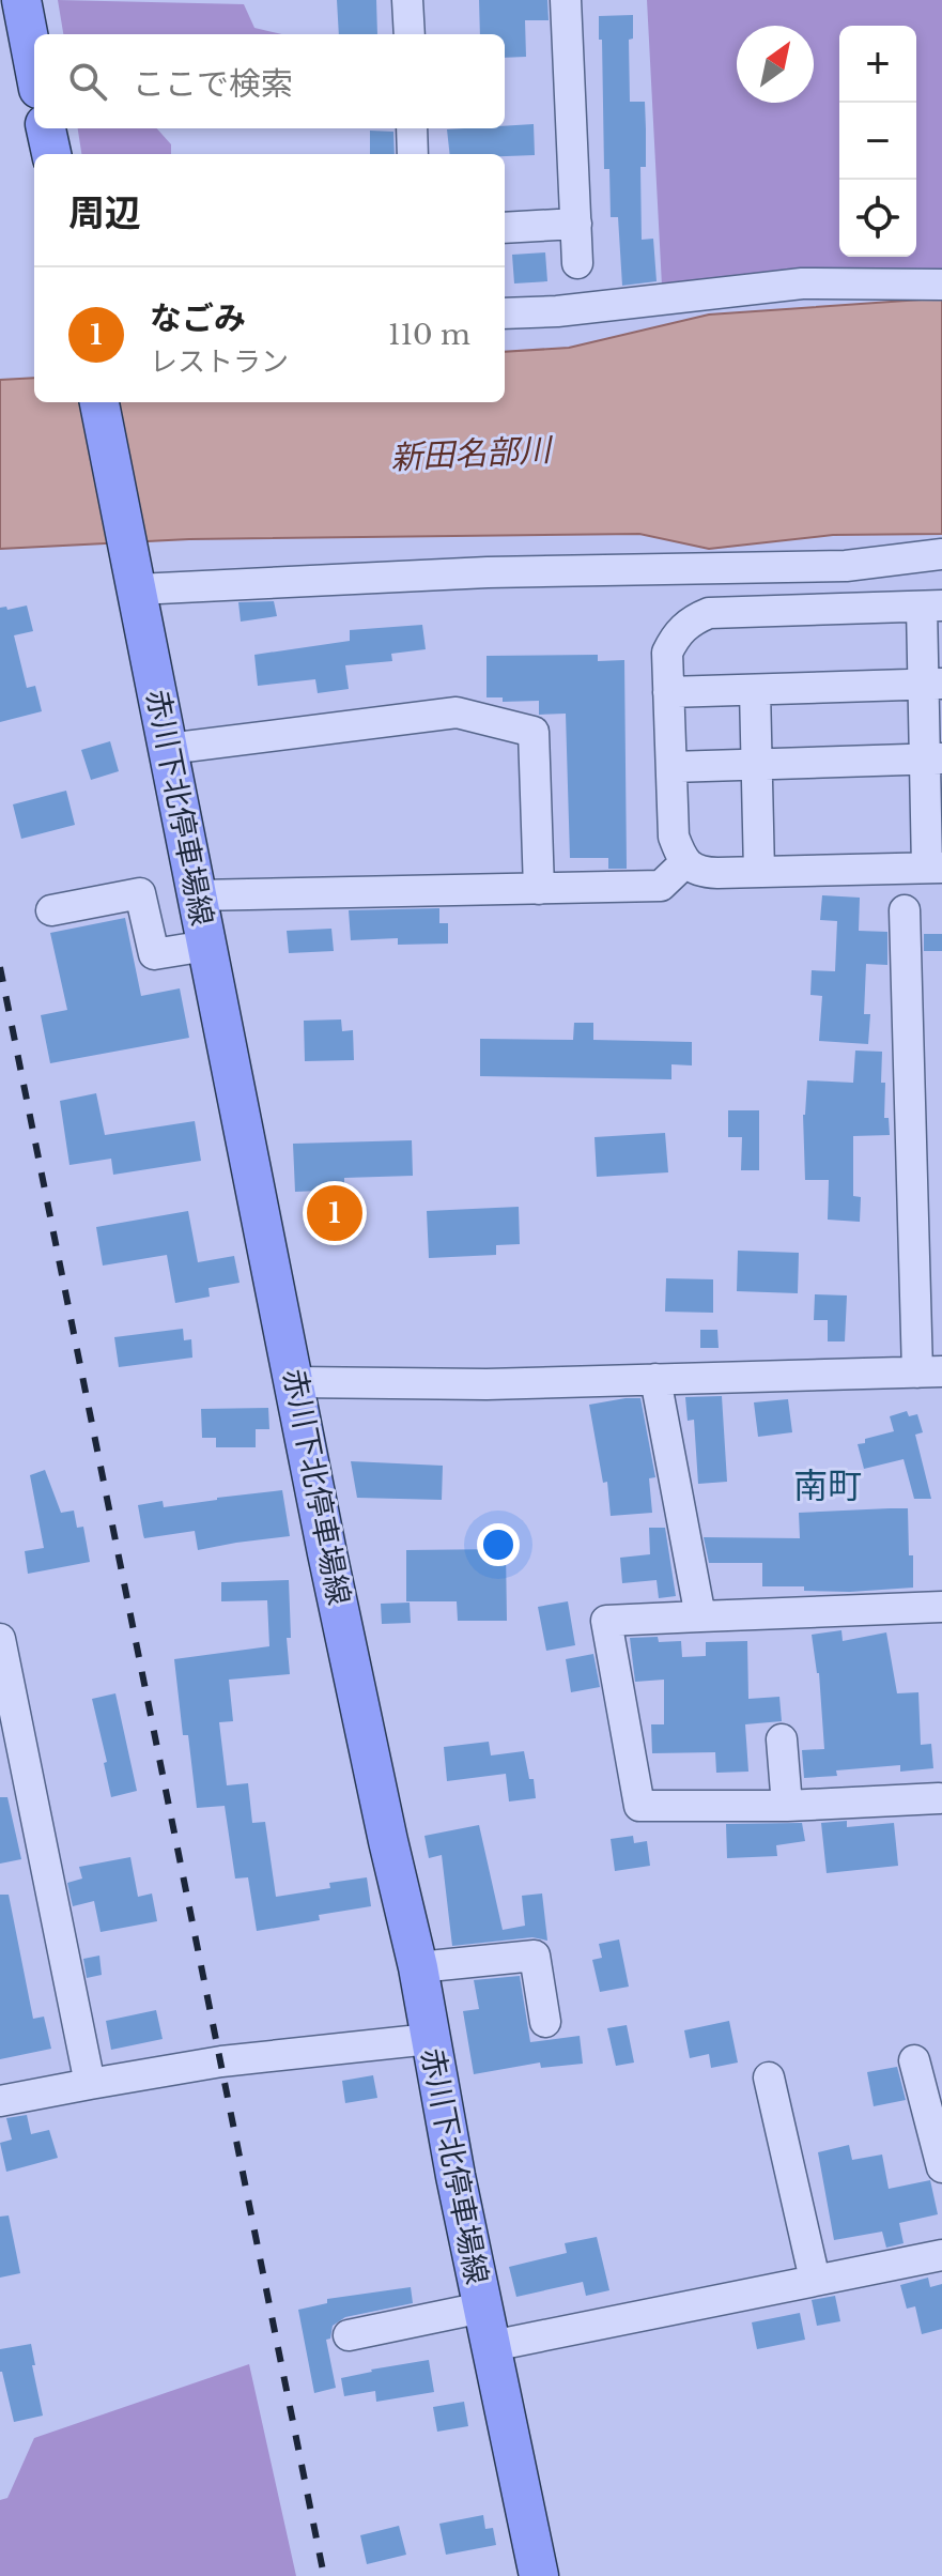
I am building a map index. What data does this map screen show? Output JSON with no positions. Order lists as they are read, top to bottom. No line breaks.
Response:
{"streets":{"main road":["赤川下北停車場線"]},"districts":["南町"],"water":["新田名部川"],"north":"top right","page":{"map_buttons":["+","−"],"search":"ここで検索","heading":"周辺","list":[{"mark":"1","name":"なごみ","note":"レストラン","value":"110 m"}],"pins":"1"}}
